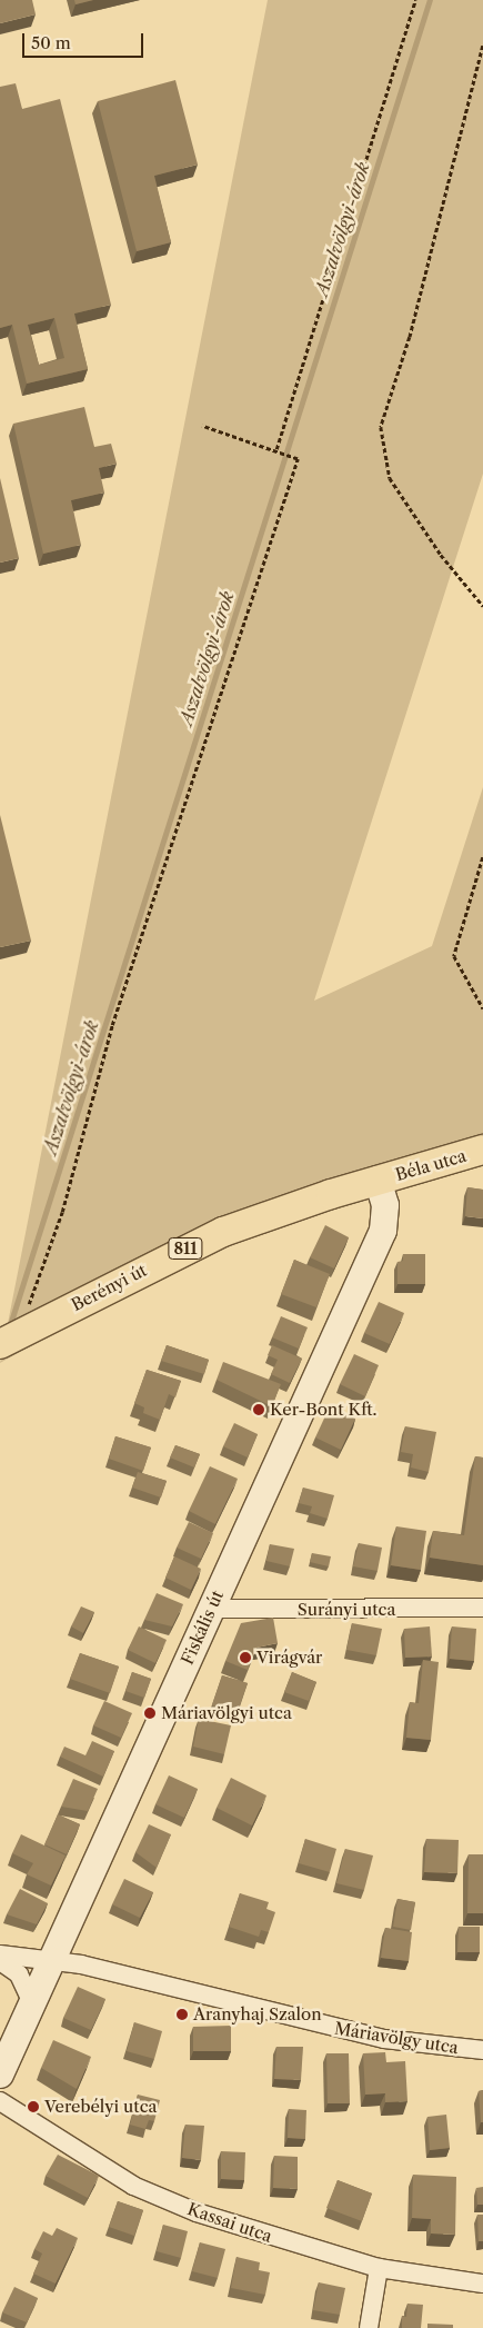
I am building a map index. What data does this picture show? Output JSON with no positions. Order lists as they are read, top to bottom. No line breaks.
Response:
{"streets":{"main road":["Béla utca","811","Berényi út"],"street":["Surányi utca","Fiskális út","Máriavölgy utca","Kassai utca"]},"crossings":[["Béla utca","Berényi út"],["Béla utca","Fiskális út"],["Berényi út","Fiskális út"],["Surányi utca","Fiskális út"],["Fiskális út","Máriavölgy utca"]],"water":["Aszalvölgyi-árok"],"places":["Ker-Bont Kft.","Virágvár","Máriavölgyi utca","Aranyhaj Szalon","Verebélyi utca"],"scale_bar":"50 m"}
